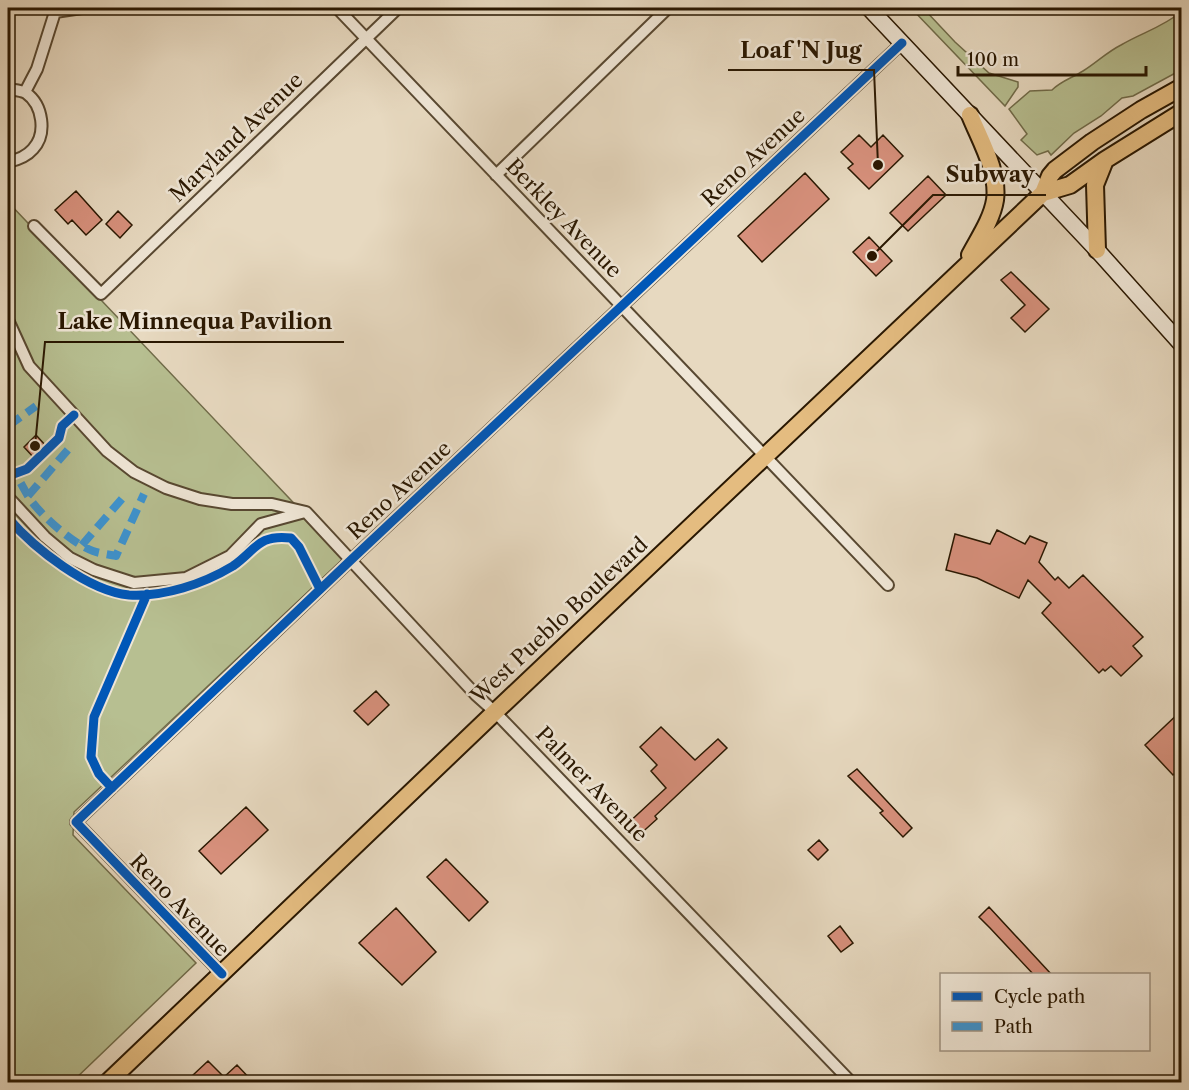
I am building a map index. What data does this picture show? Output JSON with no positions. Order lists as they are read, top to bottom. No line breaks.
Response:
{"streets":{"main road":["West Pueblo Boulevard"],"street":["Maryland Avenue","Reno Avenue","Berkley Avenue","Palmer Avenue"]},"crossings":[["Maryland Avenue","Berkley Avenue"],["Reno Avenue","Berkley Avenue"],["Reno Avenue","West Pueblo Boulevard"],["Reno Avenue","Palmer Avenue"],["Berkley Avenue","West Pueblo Boulevard"],["West Pueblo Boulevard","Palmer Avenue"]],"places":["Loaf 'N Jug","Subway","Lake Minnequa Pavilion"],"legend":["Cycle path","Path"],"scale_bar":"100 m"}
